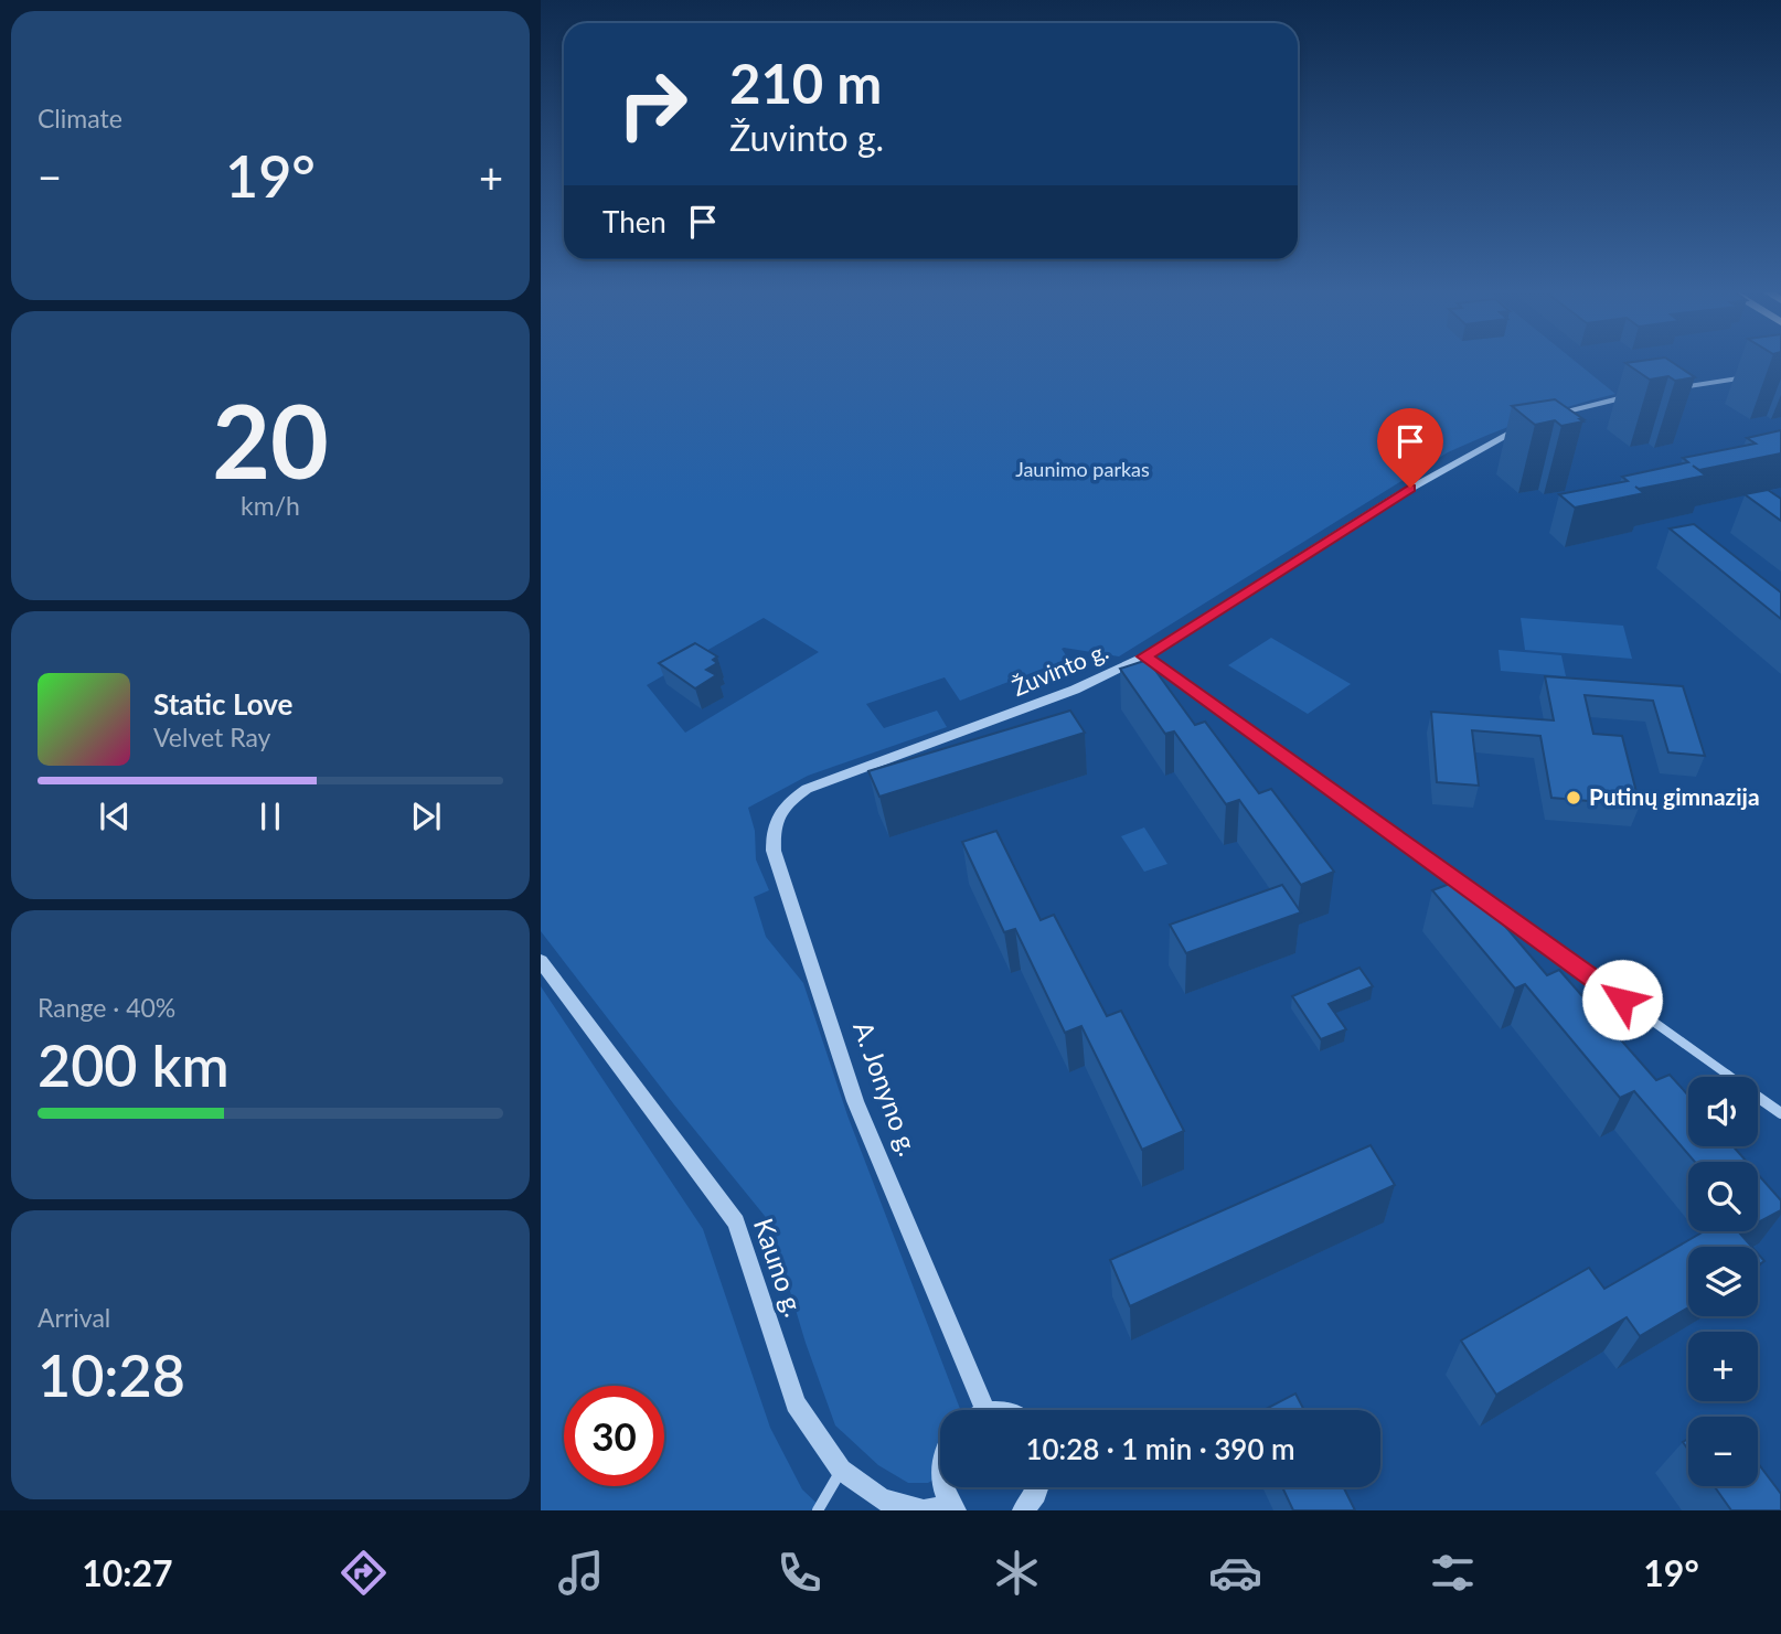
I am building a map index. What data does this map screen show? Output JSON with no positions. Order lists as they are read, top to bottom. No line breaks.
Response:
{"streets":{"street":["Žuvinto g.","A. Jonyno g.","Kauno g."]},"crossings":[["Žuvinto g.","A. Jonyno g."]],"parks":["Jaunimo parkas"],"places":["Putinų gimnazija"],"page":{"tile":["Climate",["20","km/h"],["Range · 40%","200 km"],["Arrival","10:28"]],"turn":["210 m","Žuvinto g."],"heat":["−","19°","+"],"then":"Then","song":["Static Love","Velvet Ray"],"map_buttons":["+","−"],"limit":"30","trip":"10:28 · 1 min · 390 m","tabs":["10:27","19°"]}}
